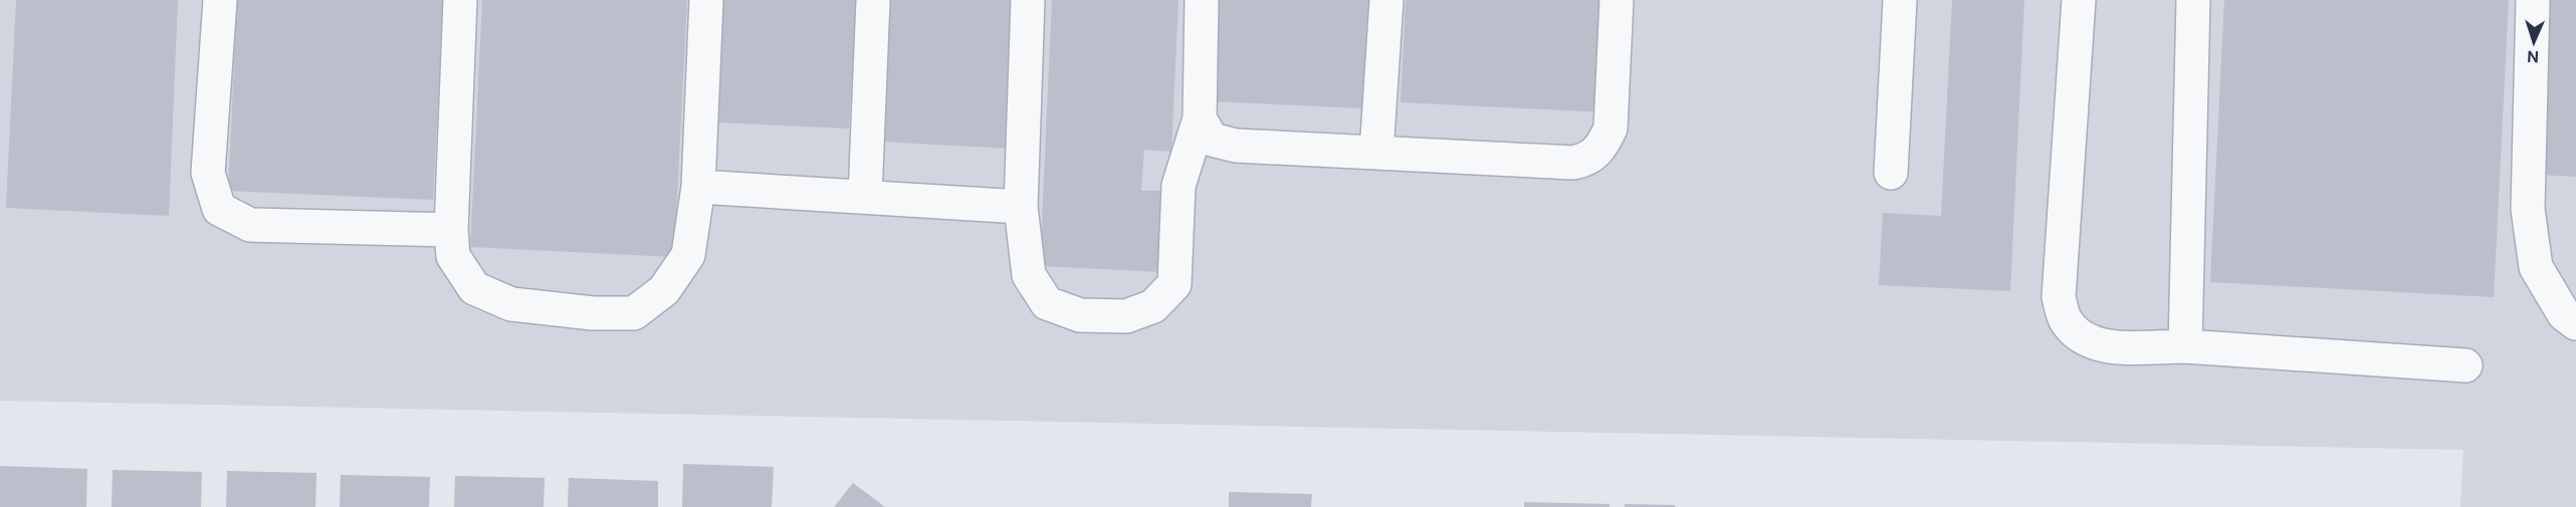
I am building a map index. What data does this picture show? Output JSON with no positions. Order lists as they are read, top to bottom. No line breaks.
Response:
{"north":"bottom"}
